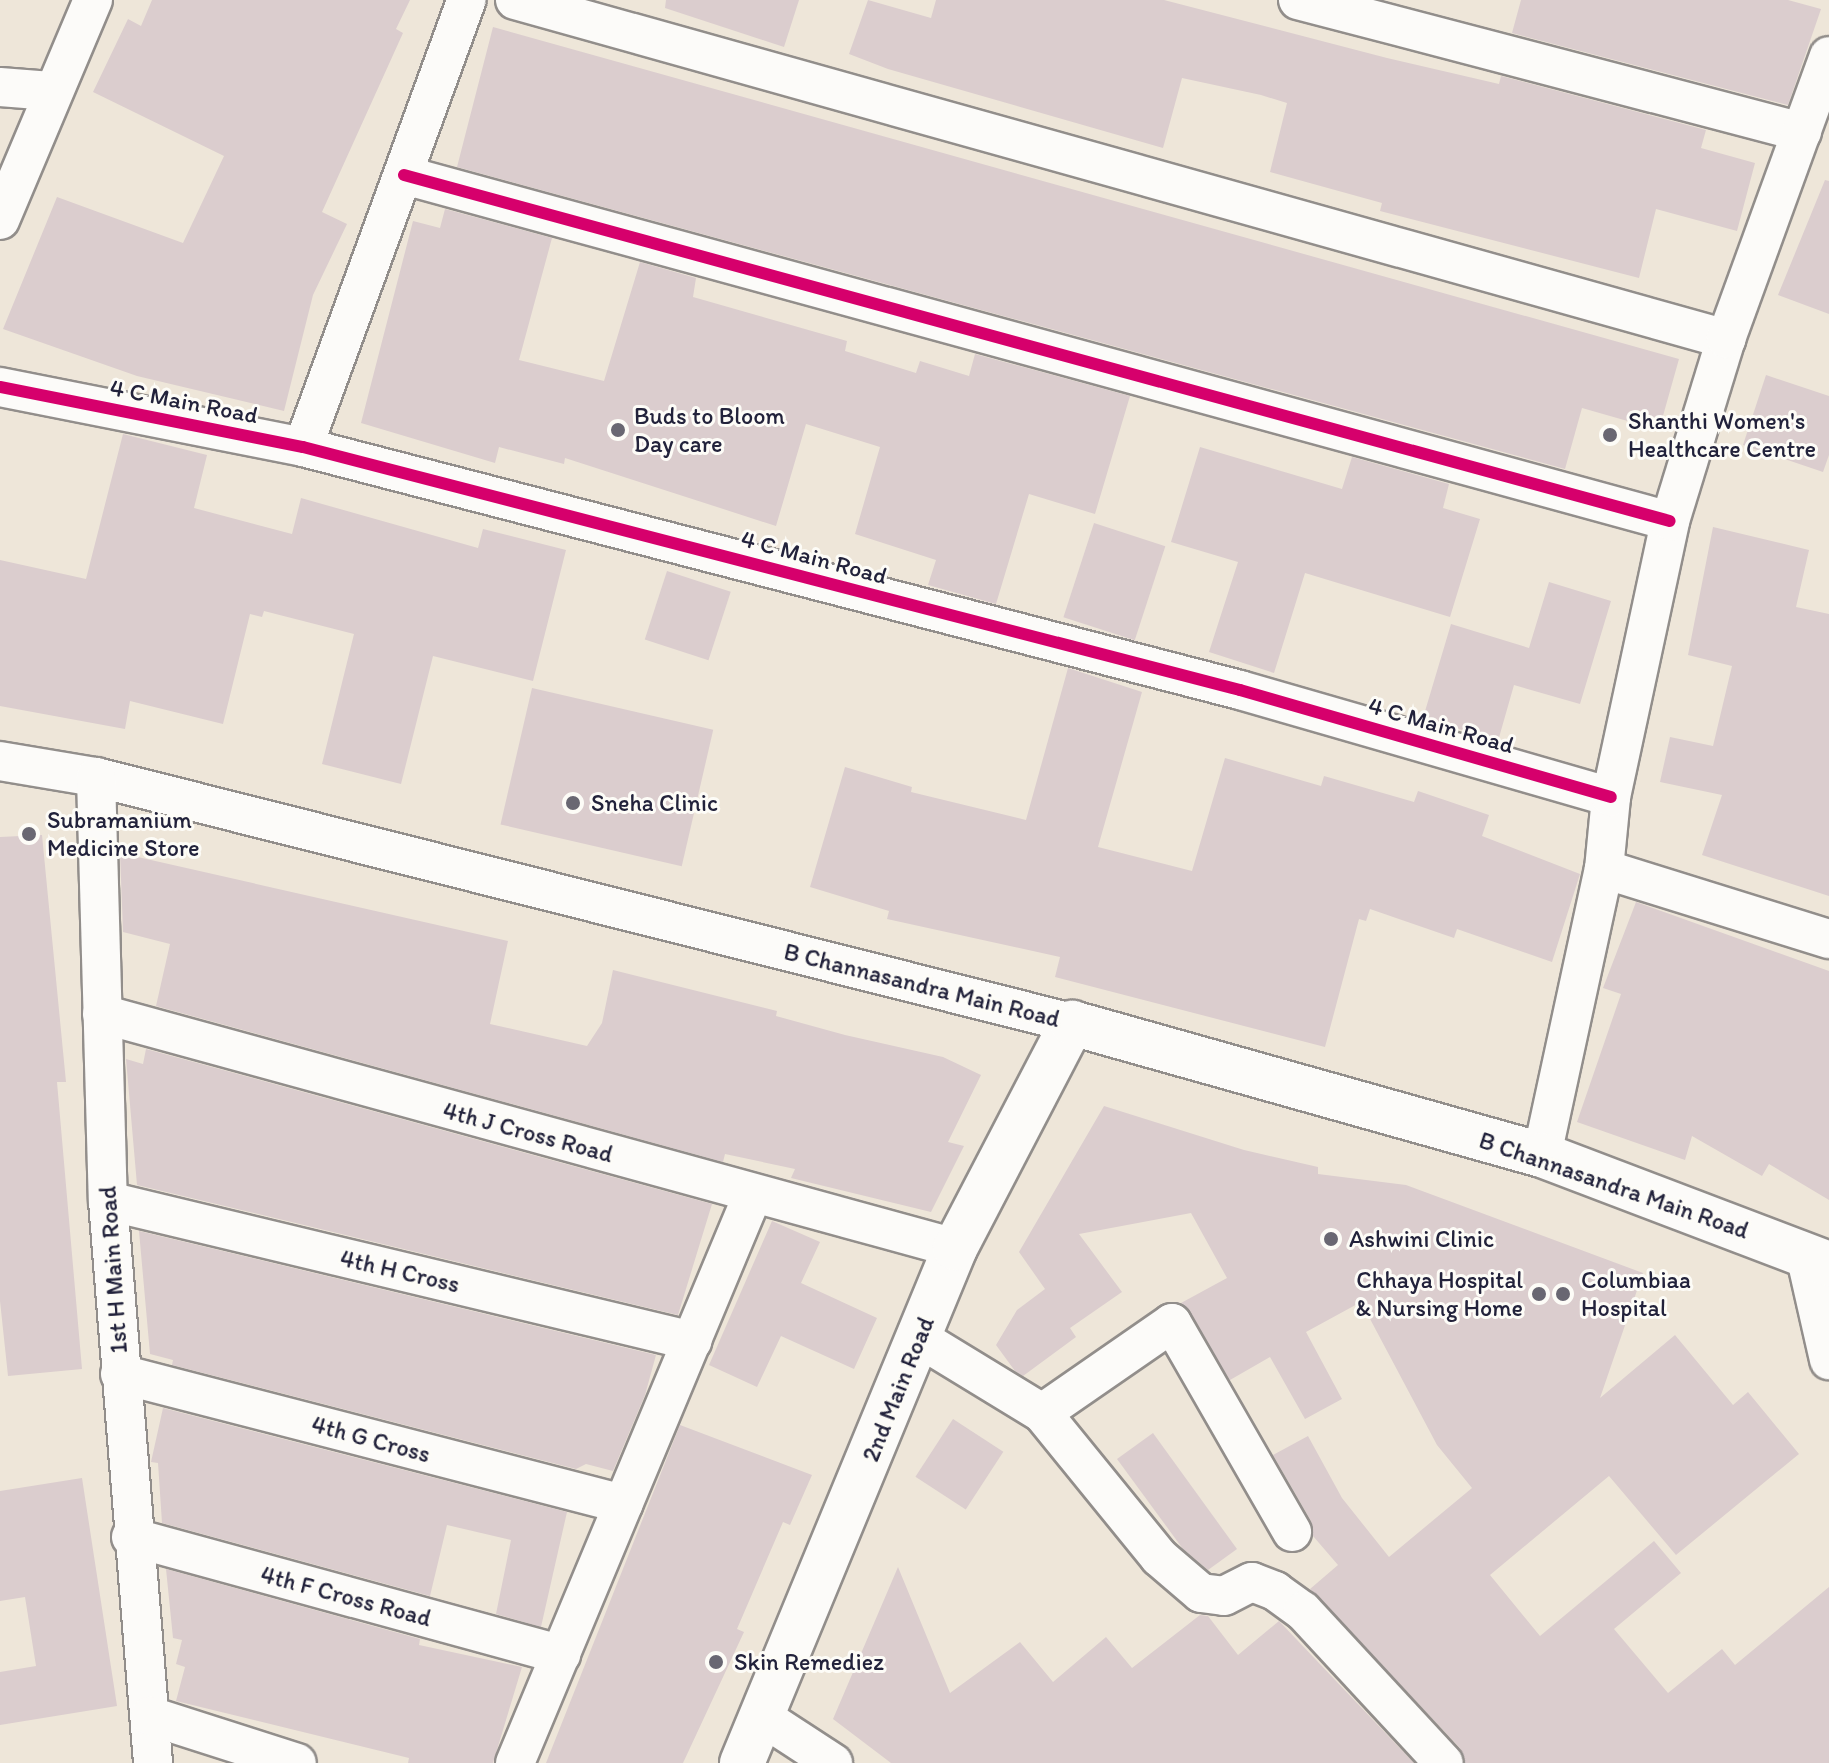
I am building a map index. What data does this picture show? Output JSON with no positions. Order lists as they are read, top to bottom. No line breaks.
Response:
{"streets":{"main road":["B Channasandra Main Road","2nd Main Road"],"street":["4 C Main Road","4th J Cross Road","1st H Main Road","4th H Cross","4th G Cross","4th F Cross Road"]},"crossings":[["B Channasandra Main Road","1st H Main Road"],["B Channasandra Main Road","2nd Main Road"],["4th J Cross Road","1st H Main Road"],["4th J Cross Road","2nd Main Road"],["1st H Main Road","4th H Cross"],["1st H Main Road","4th G Cross"],["1st H Main Road","4th F Cross Road"]],"places":["Buds to Bloom Day care","Shanthi Women's Healthcare Centre","Sneha Clinic","Subramanium Medicine Store","Ashwini Clinic","Chhaya Hospital & Nursing Home","Columbiaa Hospital","Skin Remediez"]}
